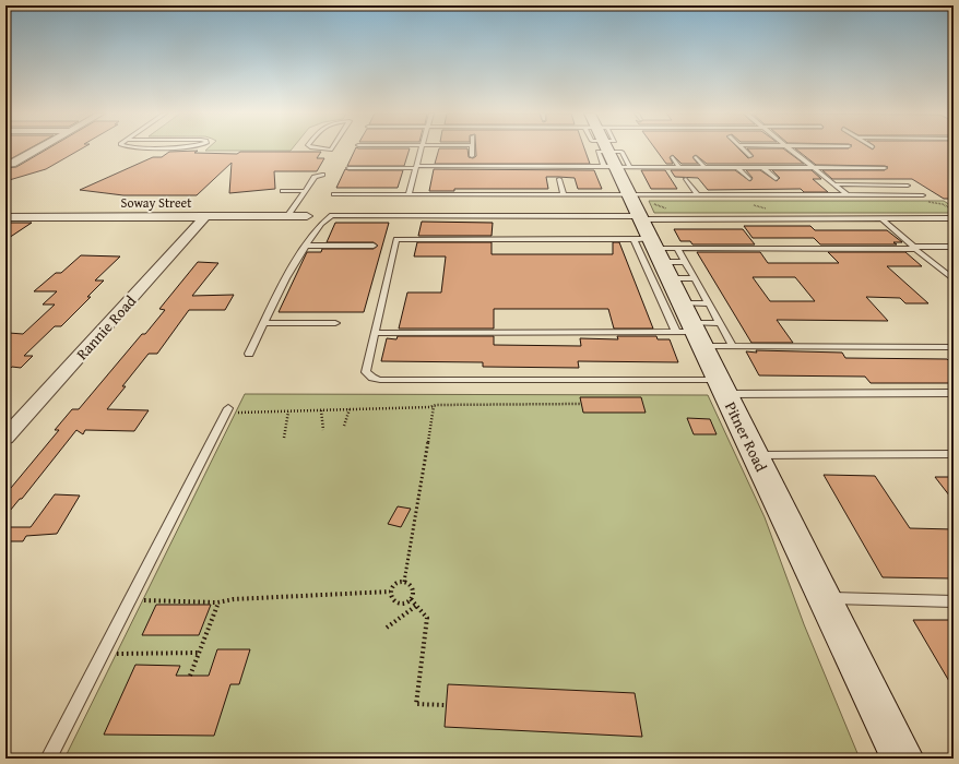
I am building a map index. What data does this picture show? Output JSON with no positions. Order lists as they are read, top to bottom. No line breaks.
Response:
{"streets":{"street":["Soway Street","Rannie Road","Pitner Road"]},"crossings":[["Soway Street","Rannie Road"]]}
